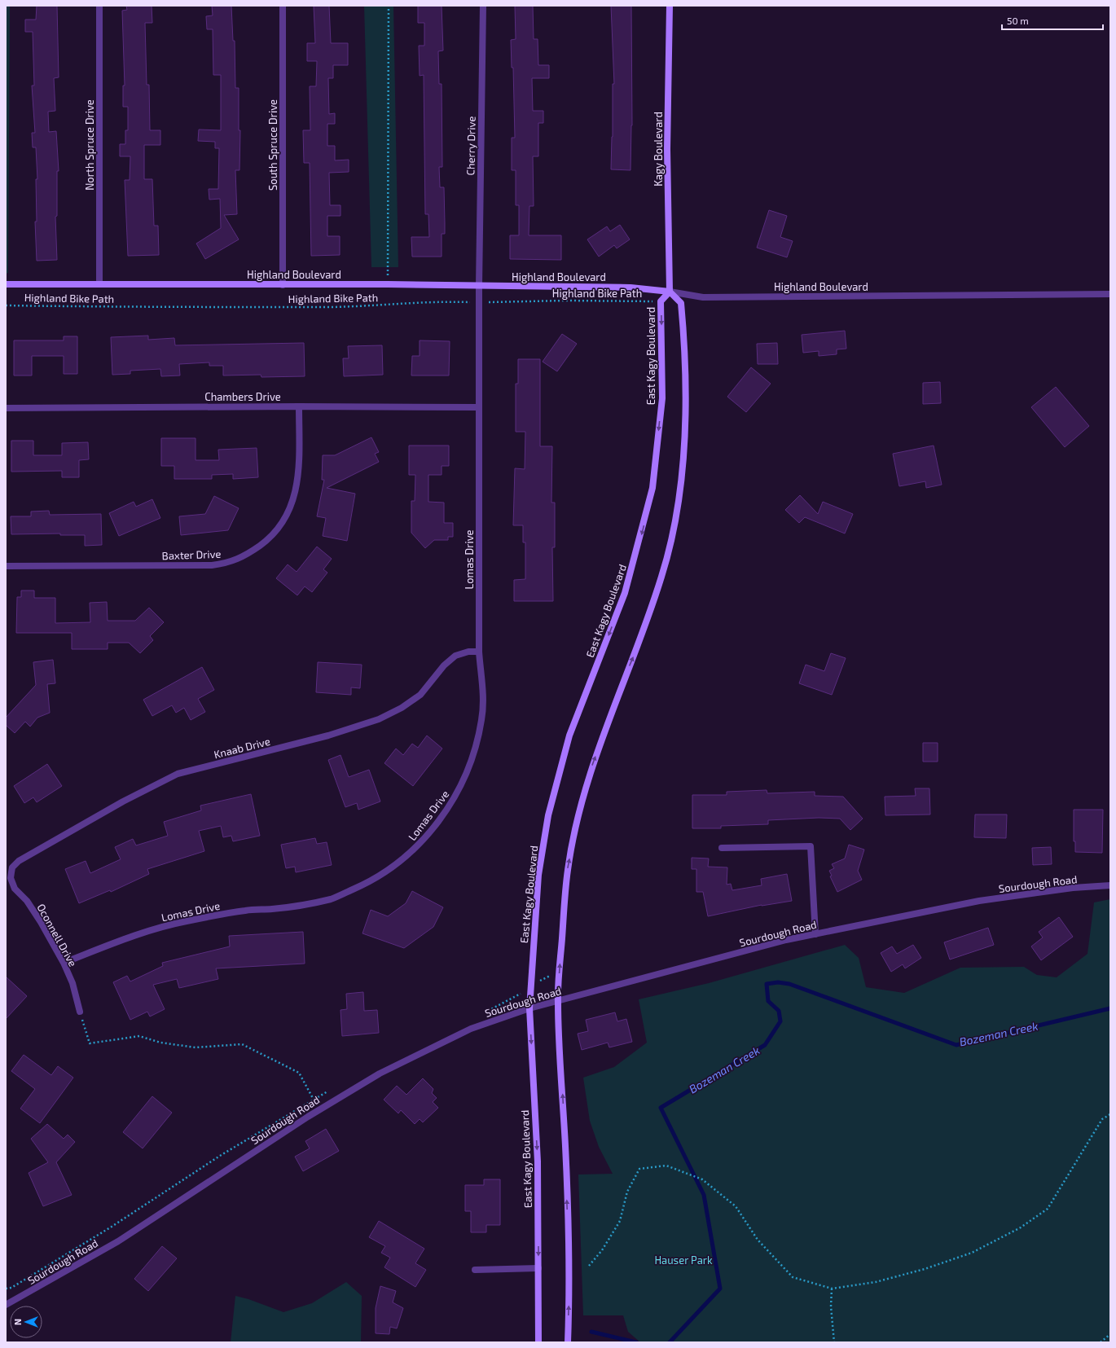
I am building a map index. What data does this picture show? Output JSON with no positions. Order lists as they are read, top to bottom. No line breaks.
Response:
{"streets":{"main road":["Kagy Boulevard","Highland Boulevard","East Kagy Boulevard"],"street":["North Spruce Drive","South Spruce Drive","Cherry Drive","Chambers Drive","Baxter Drive","Lomas Drive","Knaab Drive","Sourdough Road","Oconnell Drive"],"path":["Highland Bike Path"]},"crossings":[["North Spruce Drive","Highland Boulevard"],["South Spruce Drive","Highland Boulevard"],["Cherry Drive","Highland Boulevard"],["Cherry Drive","Lomas Drive"],["Kagy Boulevard","Highland Boulevard"],["Kagy Boulevard","East Kagy Boulevard"],["Highland Boulevard","East Kagy Boulevard"],["Highland Boulevard","Lomas Drive"],["Highland Bike Path","East Kagy Boulevard"],["Highland Bike Path","Lomas Drive"],["East Kagy Boulevard","Sourdough Road"],["Chambers Drive","Baxter Drive"],["Chambers Drive","Lomas Drive"],["Lomas Drive","Knaab Drive"],["Lomas Drive","Oconnell Drive"],["Knaab Drive","Oconnell Drive"]],"water":["Bozeman Creek"],"parks":["Hauser Park"],"scale_bar":"50 m","north":"left"}
